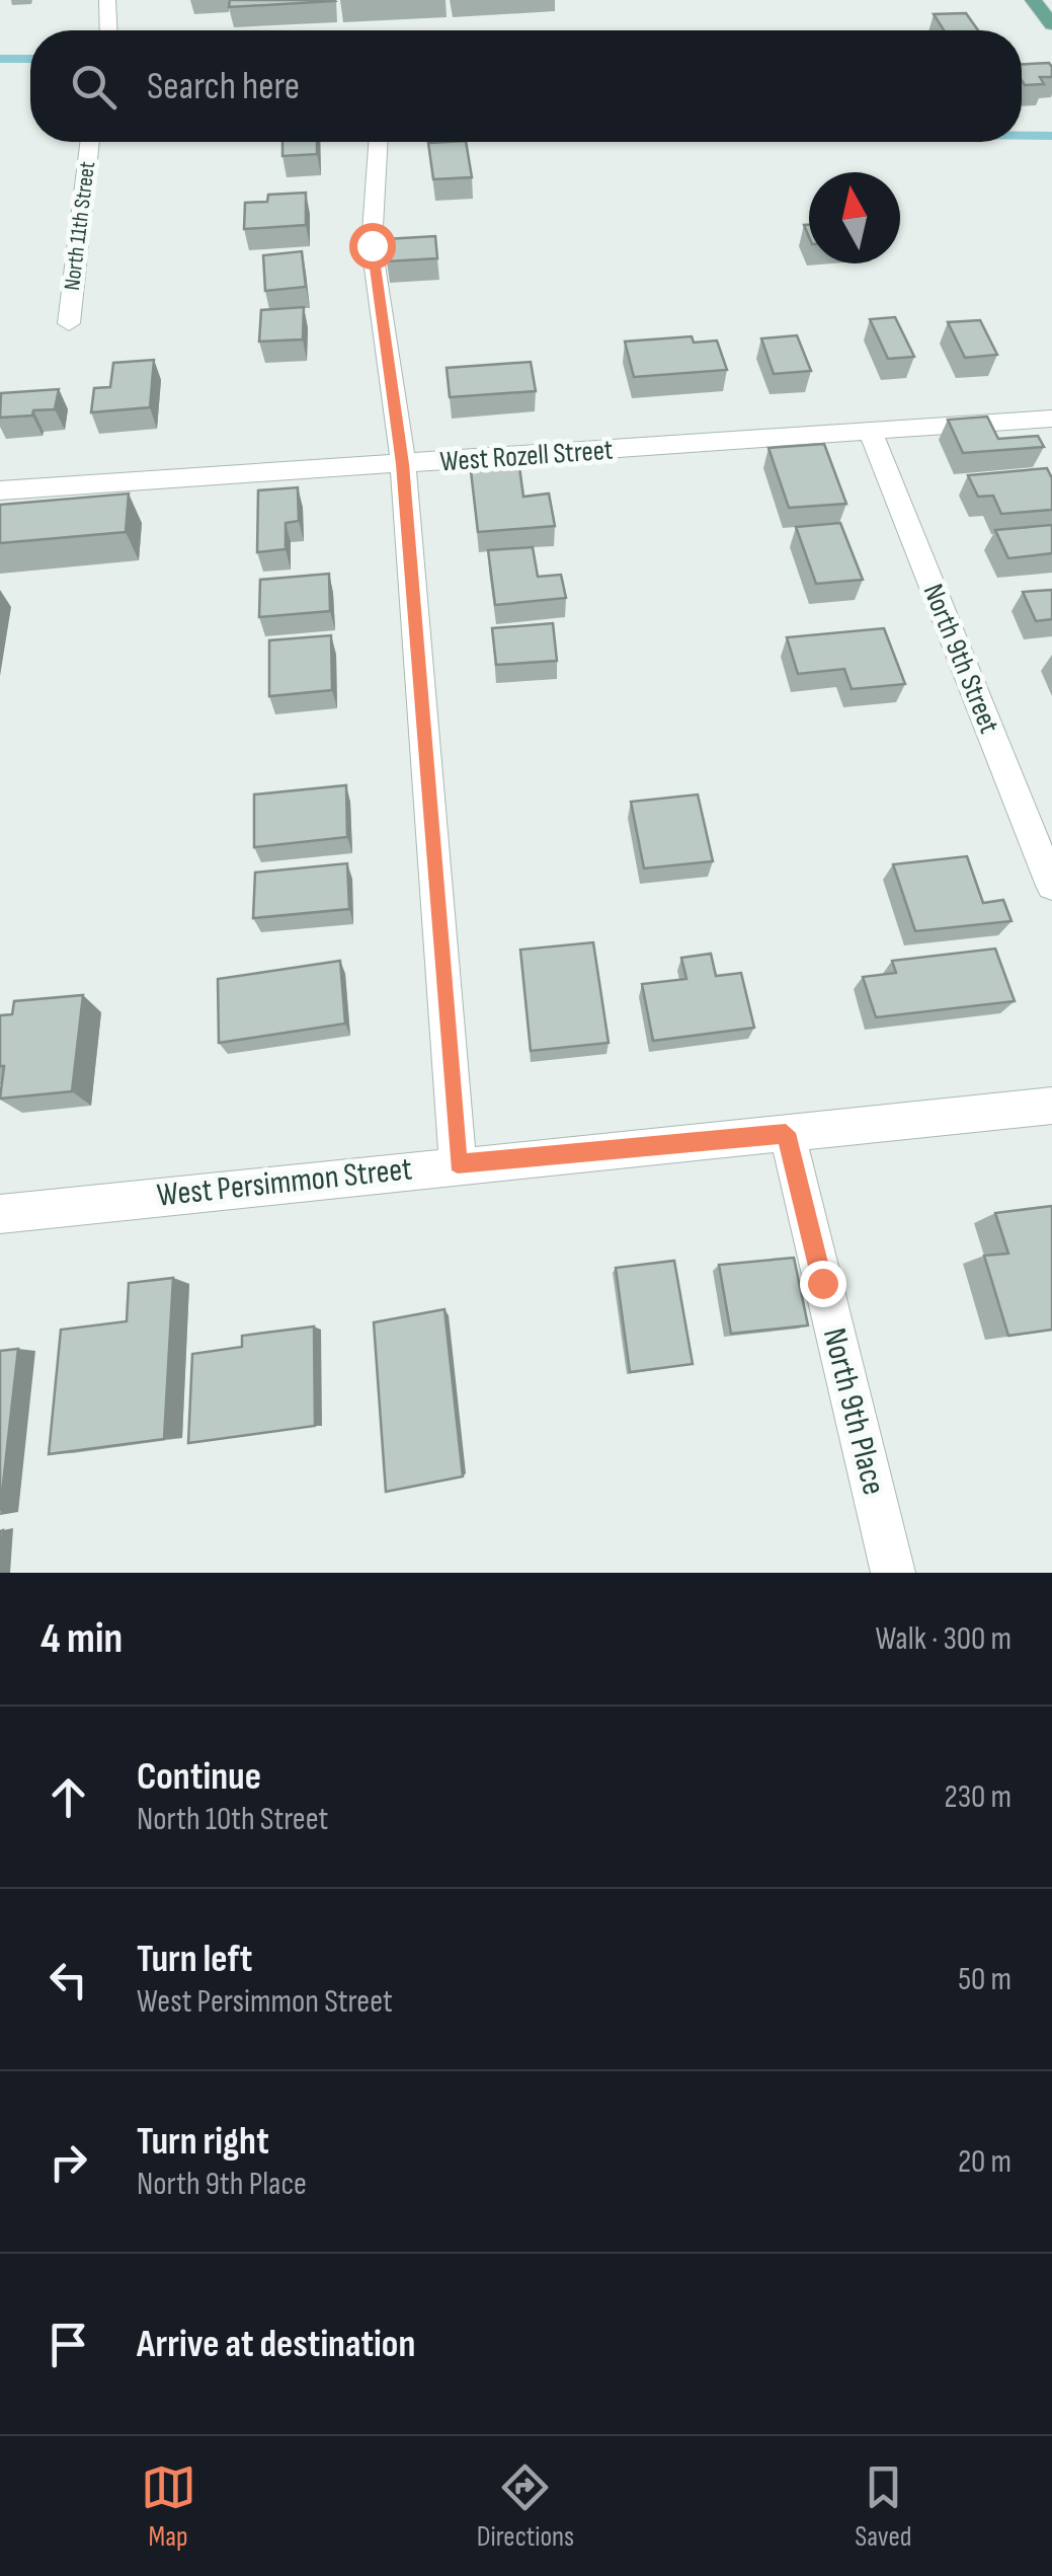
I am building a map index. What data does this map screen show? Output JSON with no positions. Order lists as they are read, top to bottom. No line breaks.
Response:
{"streets":{"street":["North 11th Street","West Rozell Street","North 9th Street","West Persimmon Street","North 9th Place"]},"crossings":[["West Rozell Street","North 9th Street"],["West Persimmon Street","North 9th Place"]],"north":"top","page":{"search":"Search here","heading":["4 min","Walk · 300 m"],"list":[["Continue","North 10th Street","230 m"],["Turn left","West Persimmon Street","50 m"],["Turn right","North 9th Place","20 m"],"Arrive at destination"],"nav":["Map","Directions","Saved"]}}
